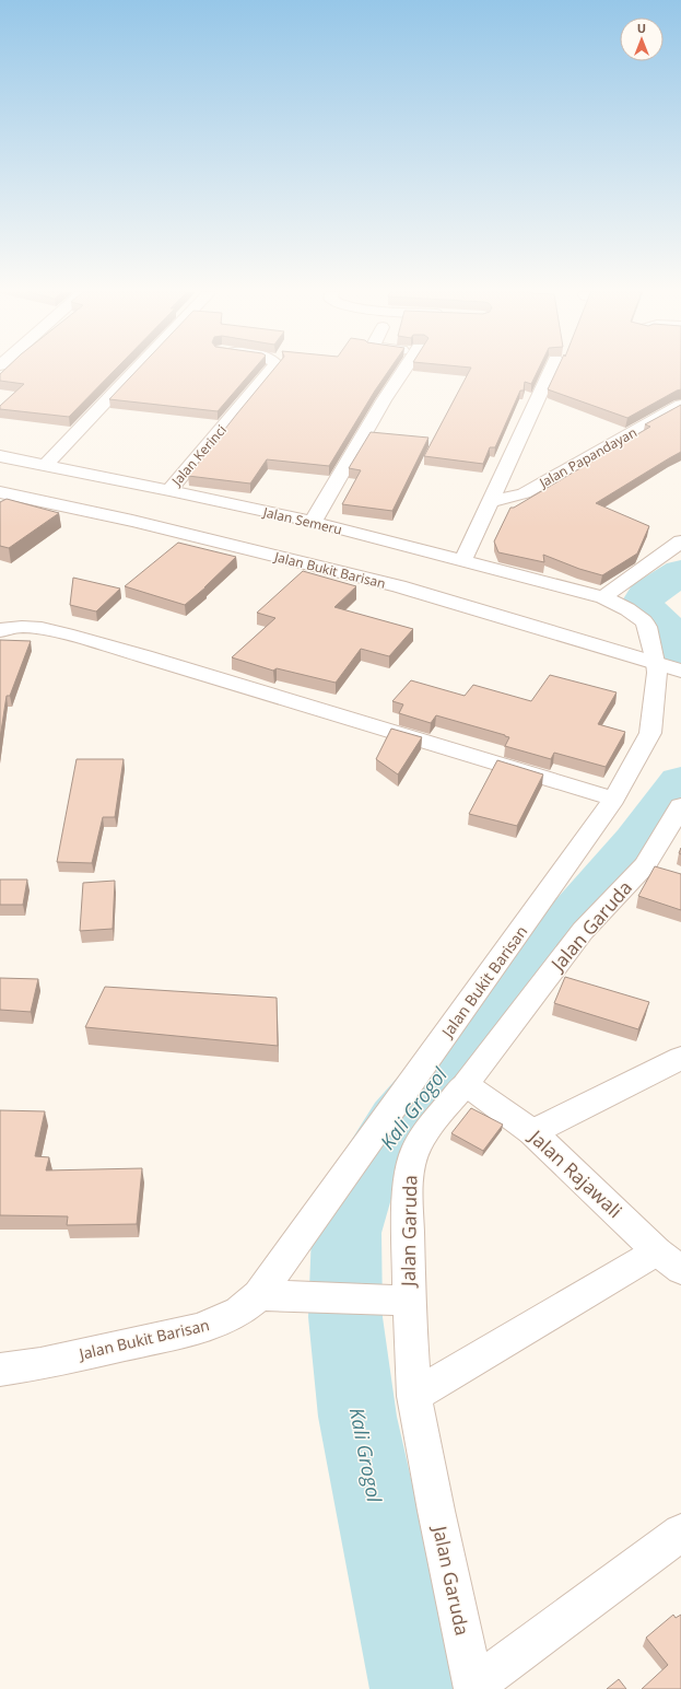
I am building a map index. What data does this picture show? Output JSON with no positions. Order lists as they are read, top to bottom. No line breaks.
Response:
{"streets":{"street":["Jalan Kerinci","Jalan Papandayan","Jalan Semeru","Jalan Bukit Barisan","Jalan Garuda","Jalan Rajawali"]},"crossings":[["Jalan Kerinci","Jalan Semeru"],["Jalan Semeru","Jalan Bukit Barisan"],["Jalan Garuda","Jalan Rajawali"]],"water":["Kali Grogol"],"north":"top"}
